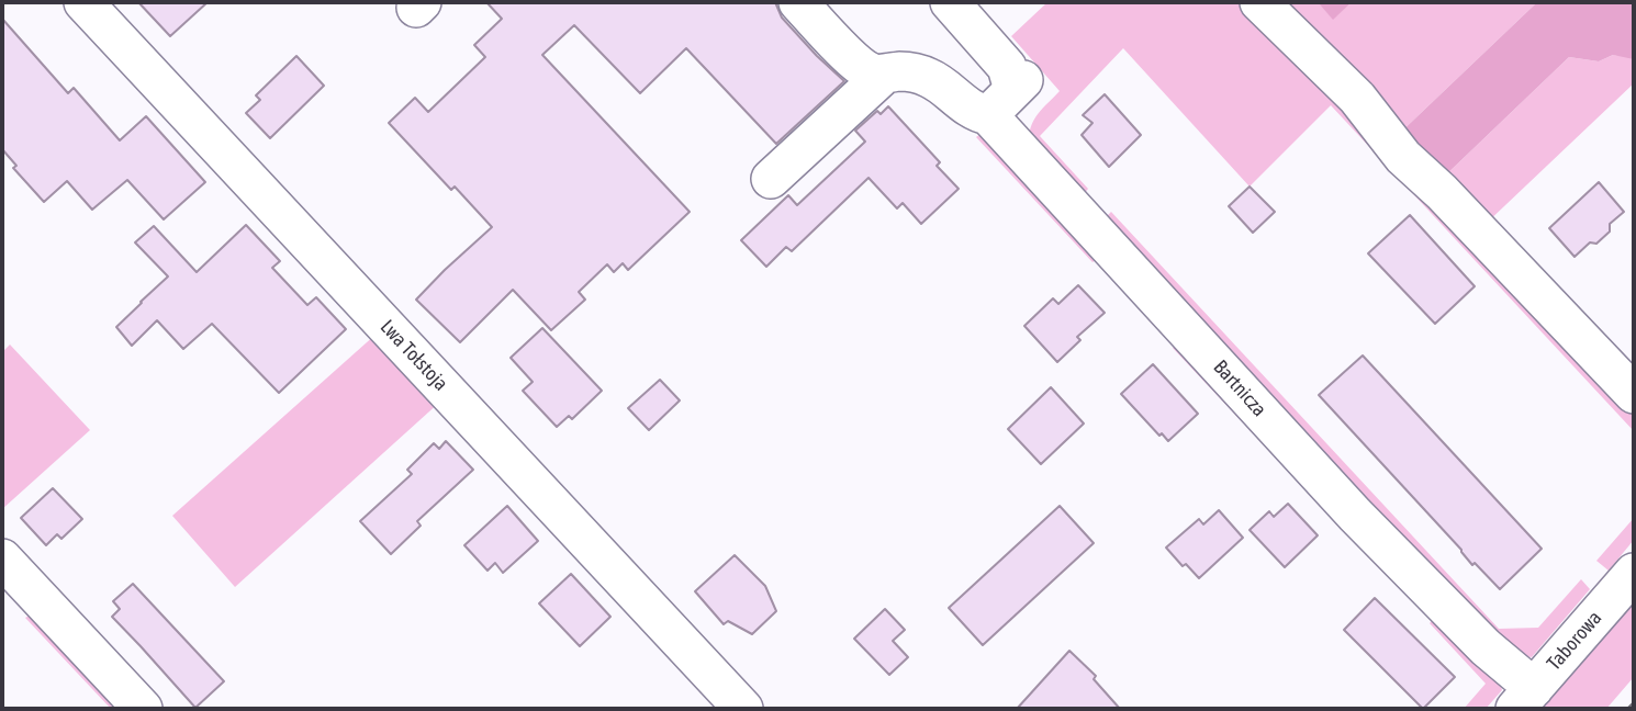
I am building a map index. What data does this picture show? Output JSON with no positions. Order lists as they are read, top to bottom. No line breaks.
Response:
{"streets":{"street":["Lwa Tołstoja","Bartnicza","Taborowa"]},"crossings":[["Bartnicza","Taborowa"]]}
